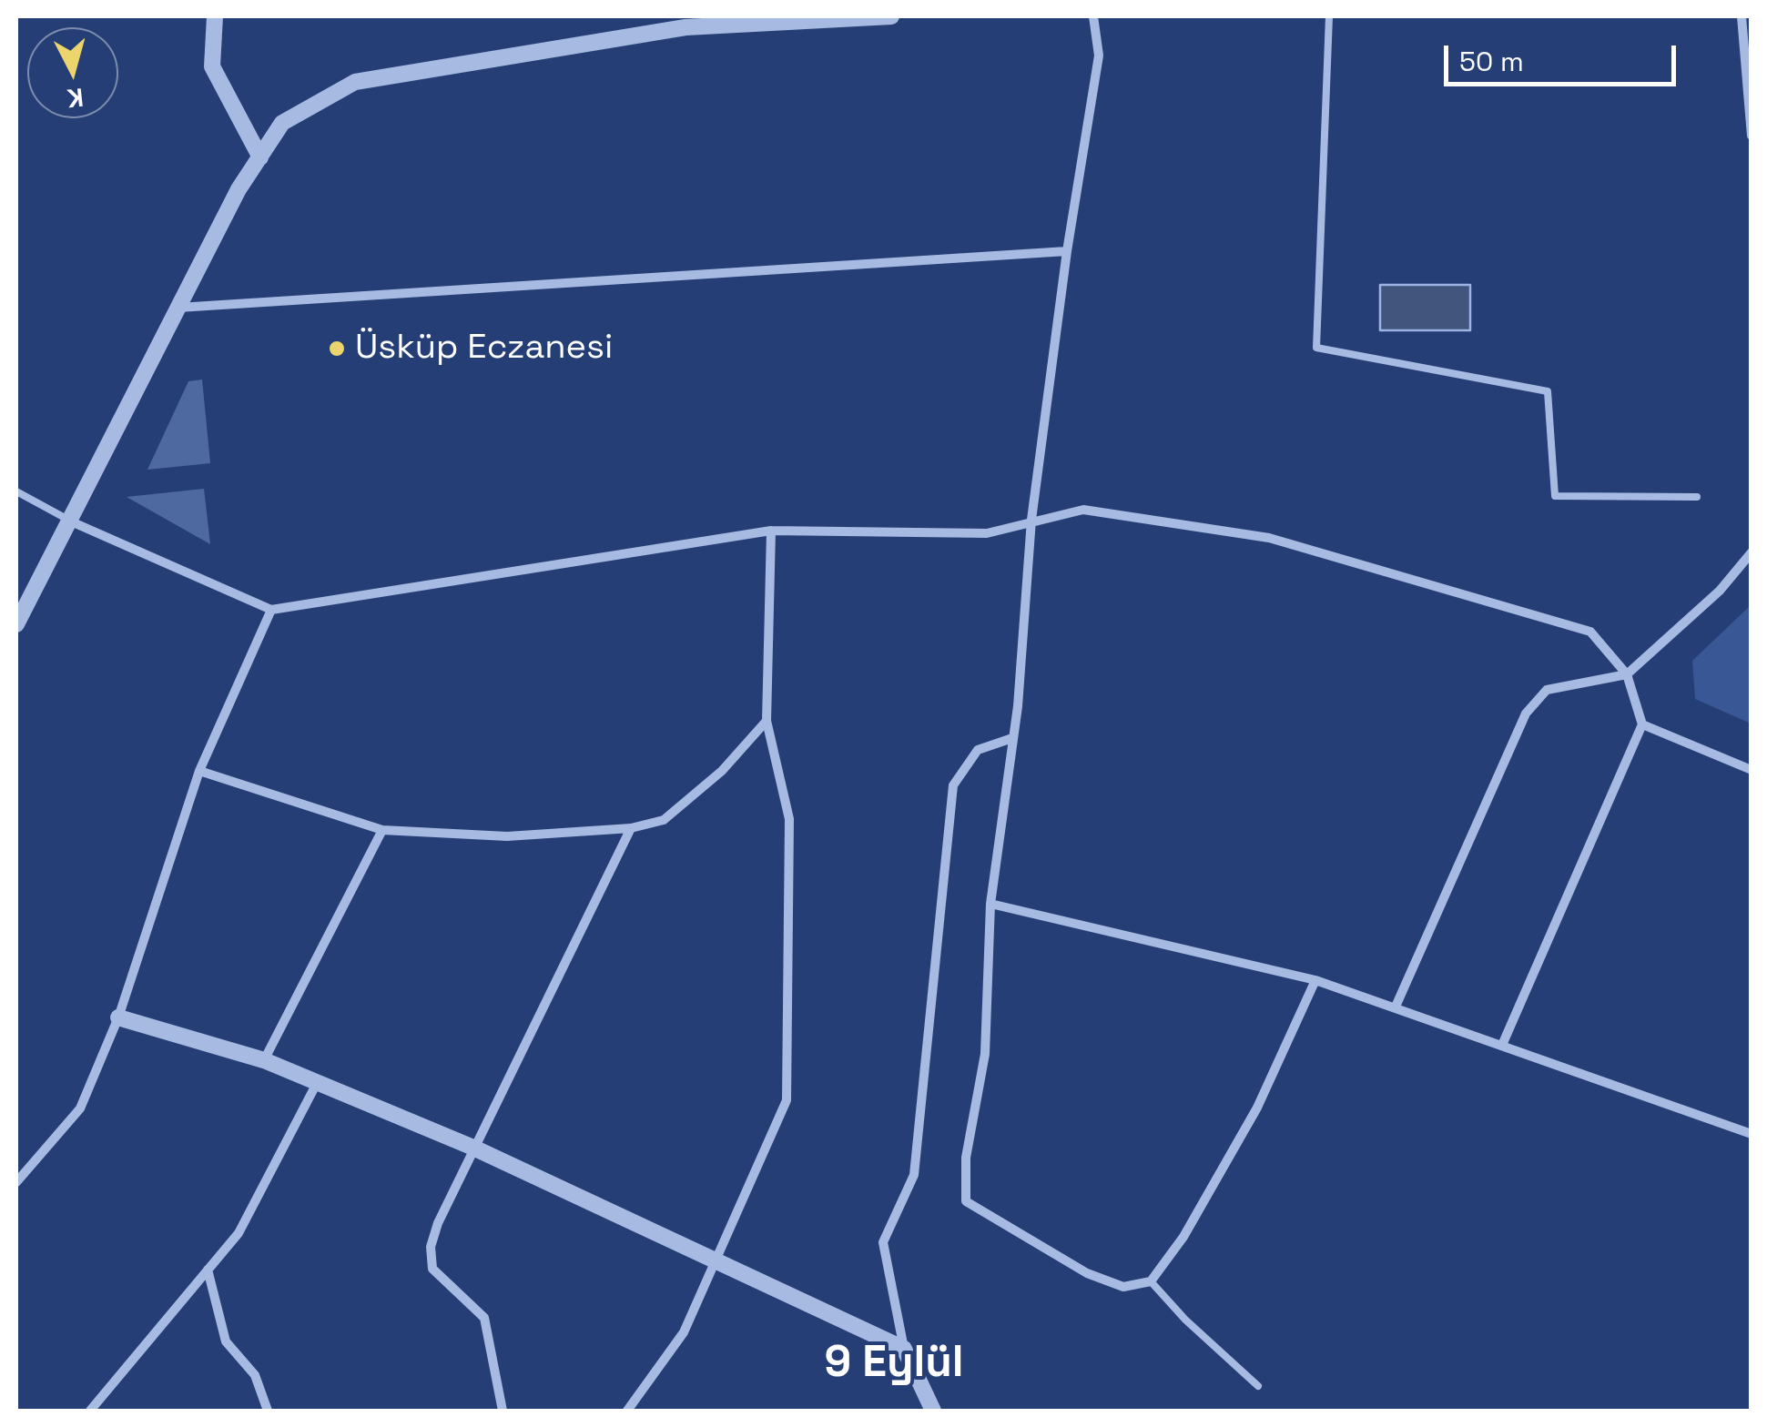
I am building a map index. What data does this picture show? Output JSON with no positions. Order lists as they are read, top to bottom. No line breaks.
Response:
{"districts":["9 Eylül"],"places":["Üsküp Eczanesi"],"scale_bar":"50 m","north":"bottom"}
